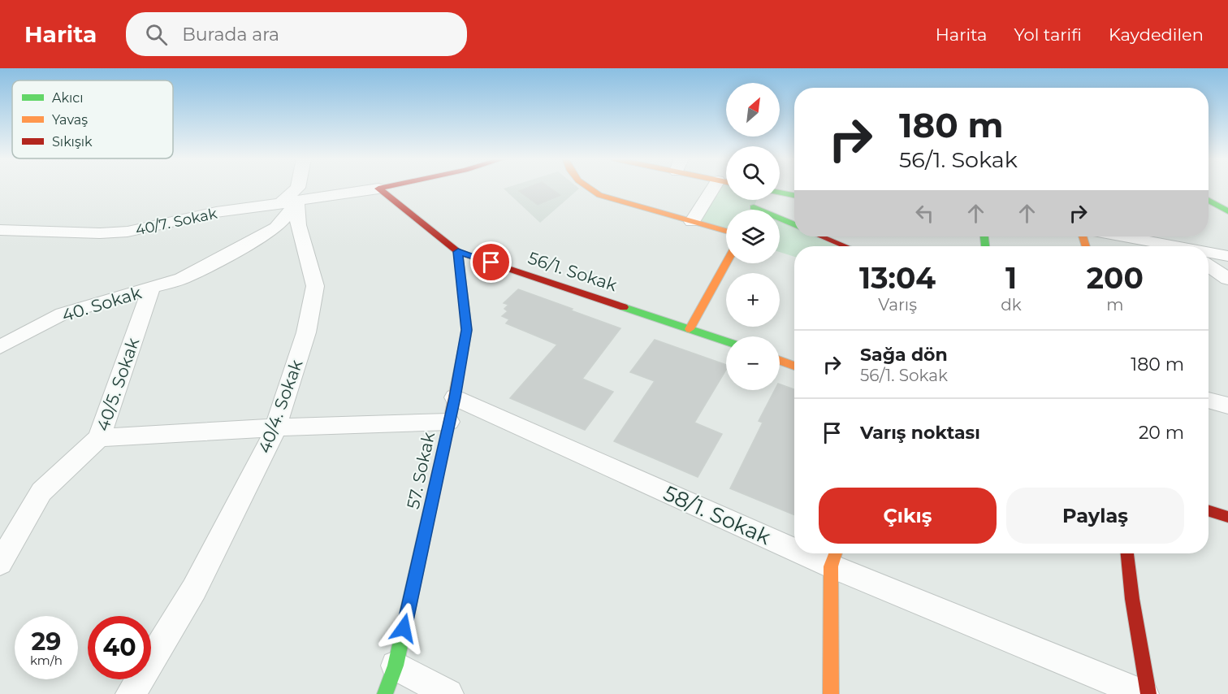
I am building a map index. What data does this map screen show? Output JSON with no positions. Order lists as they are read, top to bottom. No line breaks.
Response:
{"streets":{"street":["40/7. Sokak","56/1. Sokak","40. Sokak","40/5. Sokak","40/4. Sokak","57. Sokak","58/1. Sokak"]},"crossings":[["40/7. Sokak","40/4. Sokak"],["56/1. Sokak","57. Sokak"],["40. Sokak","40/5. Sokak"],["57. Sokak","58/1. Sokak"]],"legend":["Akıcı","Yavaş","Sıkışık"],"north":"top right","page":{"header":"Harita","search":"Burada ara","nav":["Harita","Yol tarifi","Kaydedilen"],"map_buttons":["+","−"],"turn":["180 m","56/1. Sokak"],"eta":["13:04","Varış","1","dk","200","m"],"list":[{"name":"Sağa dön","note":"56/1. Sokak","value":"180 m"},{"name":"Varış noktası","value":"20 m"}],"buttons":["Çıkış","Paylaş"],"speed":"29 km/h","limit":"40"}}
